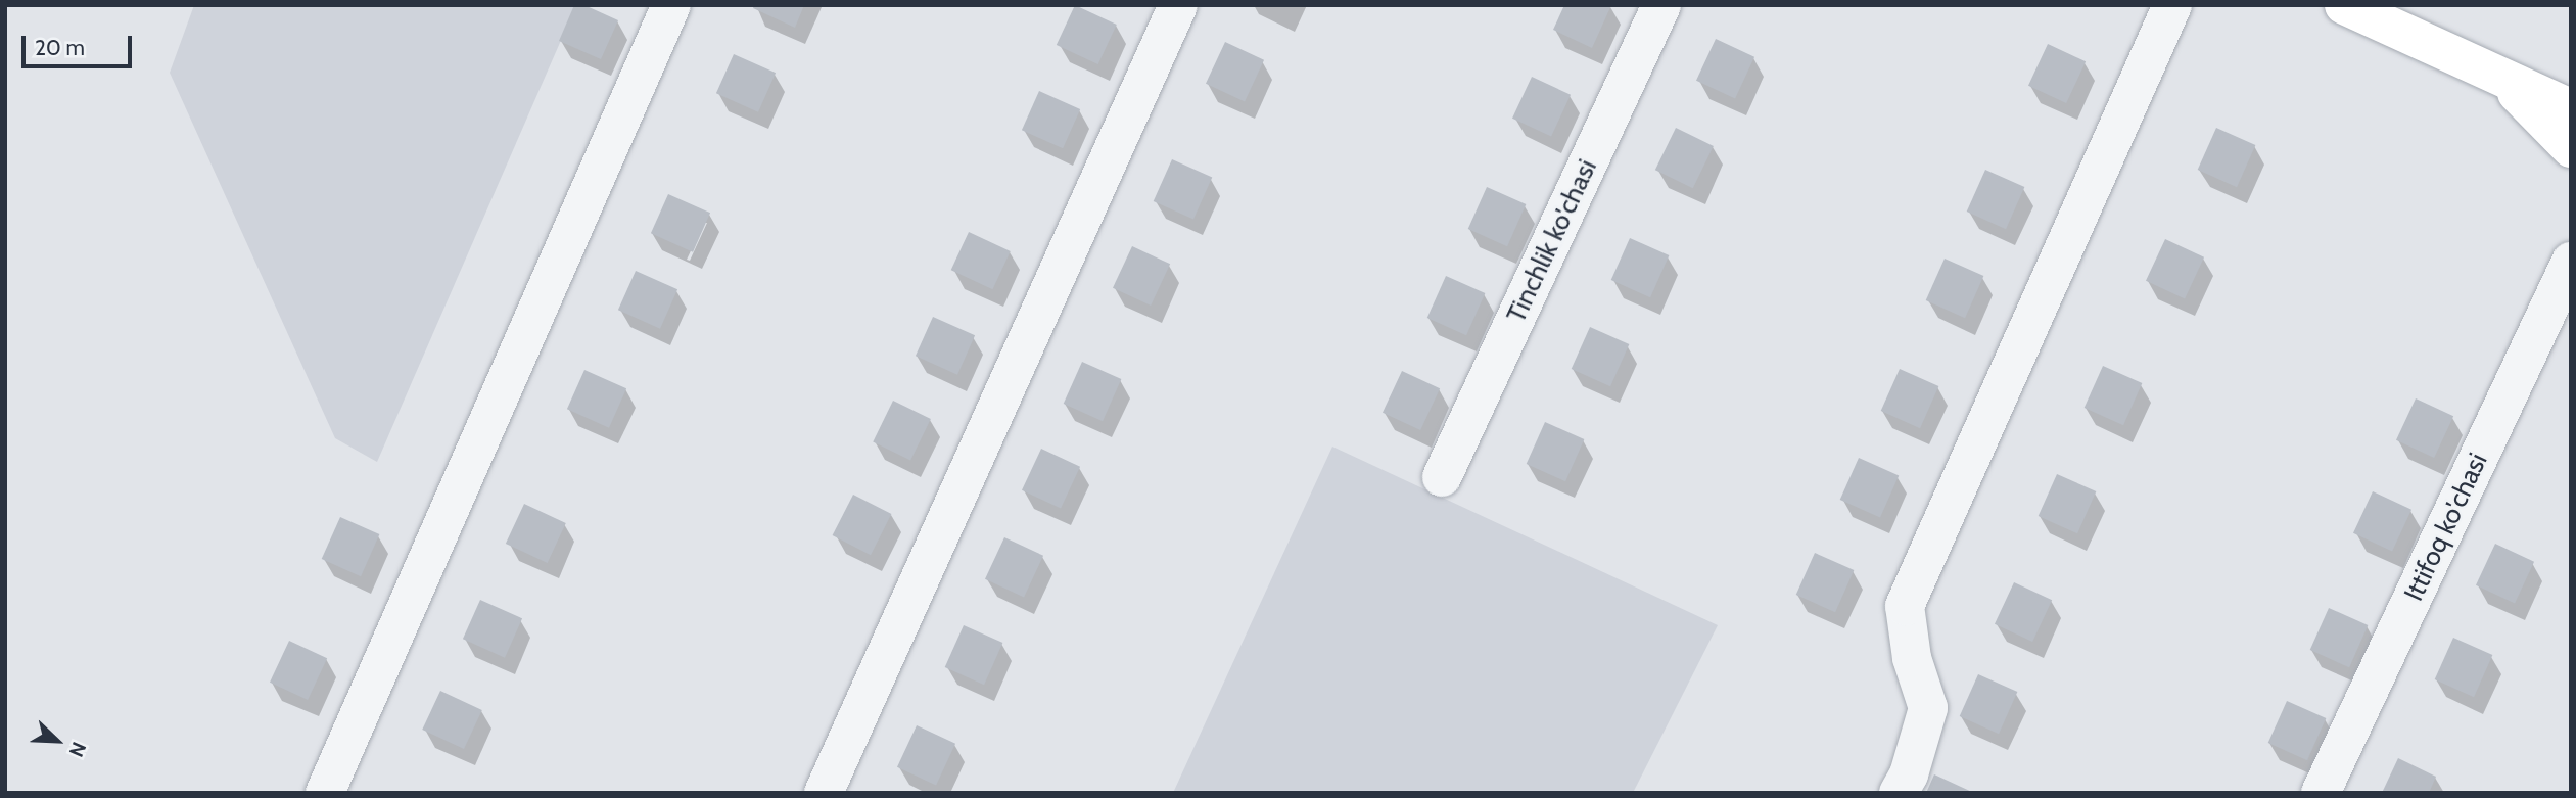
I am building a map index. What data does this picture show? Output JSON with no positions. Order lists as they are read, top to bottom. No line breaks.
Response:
{"streets":{"street":["Tinchlik ko'chasi","Ittifoq ko'chasi"]},"scale_bar":"20 m","north":"bottom right"}
